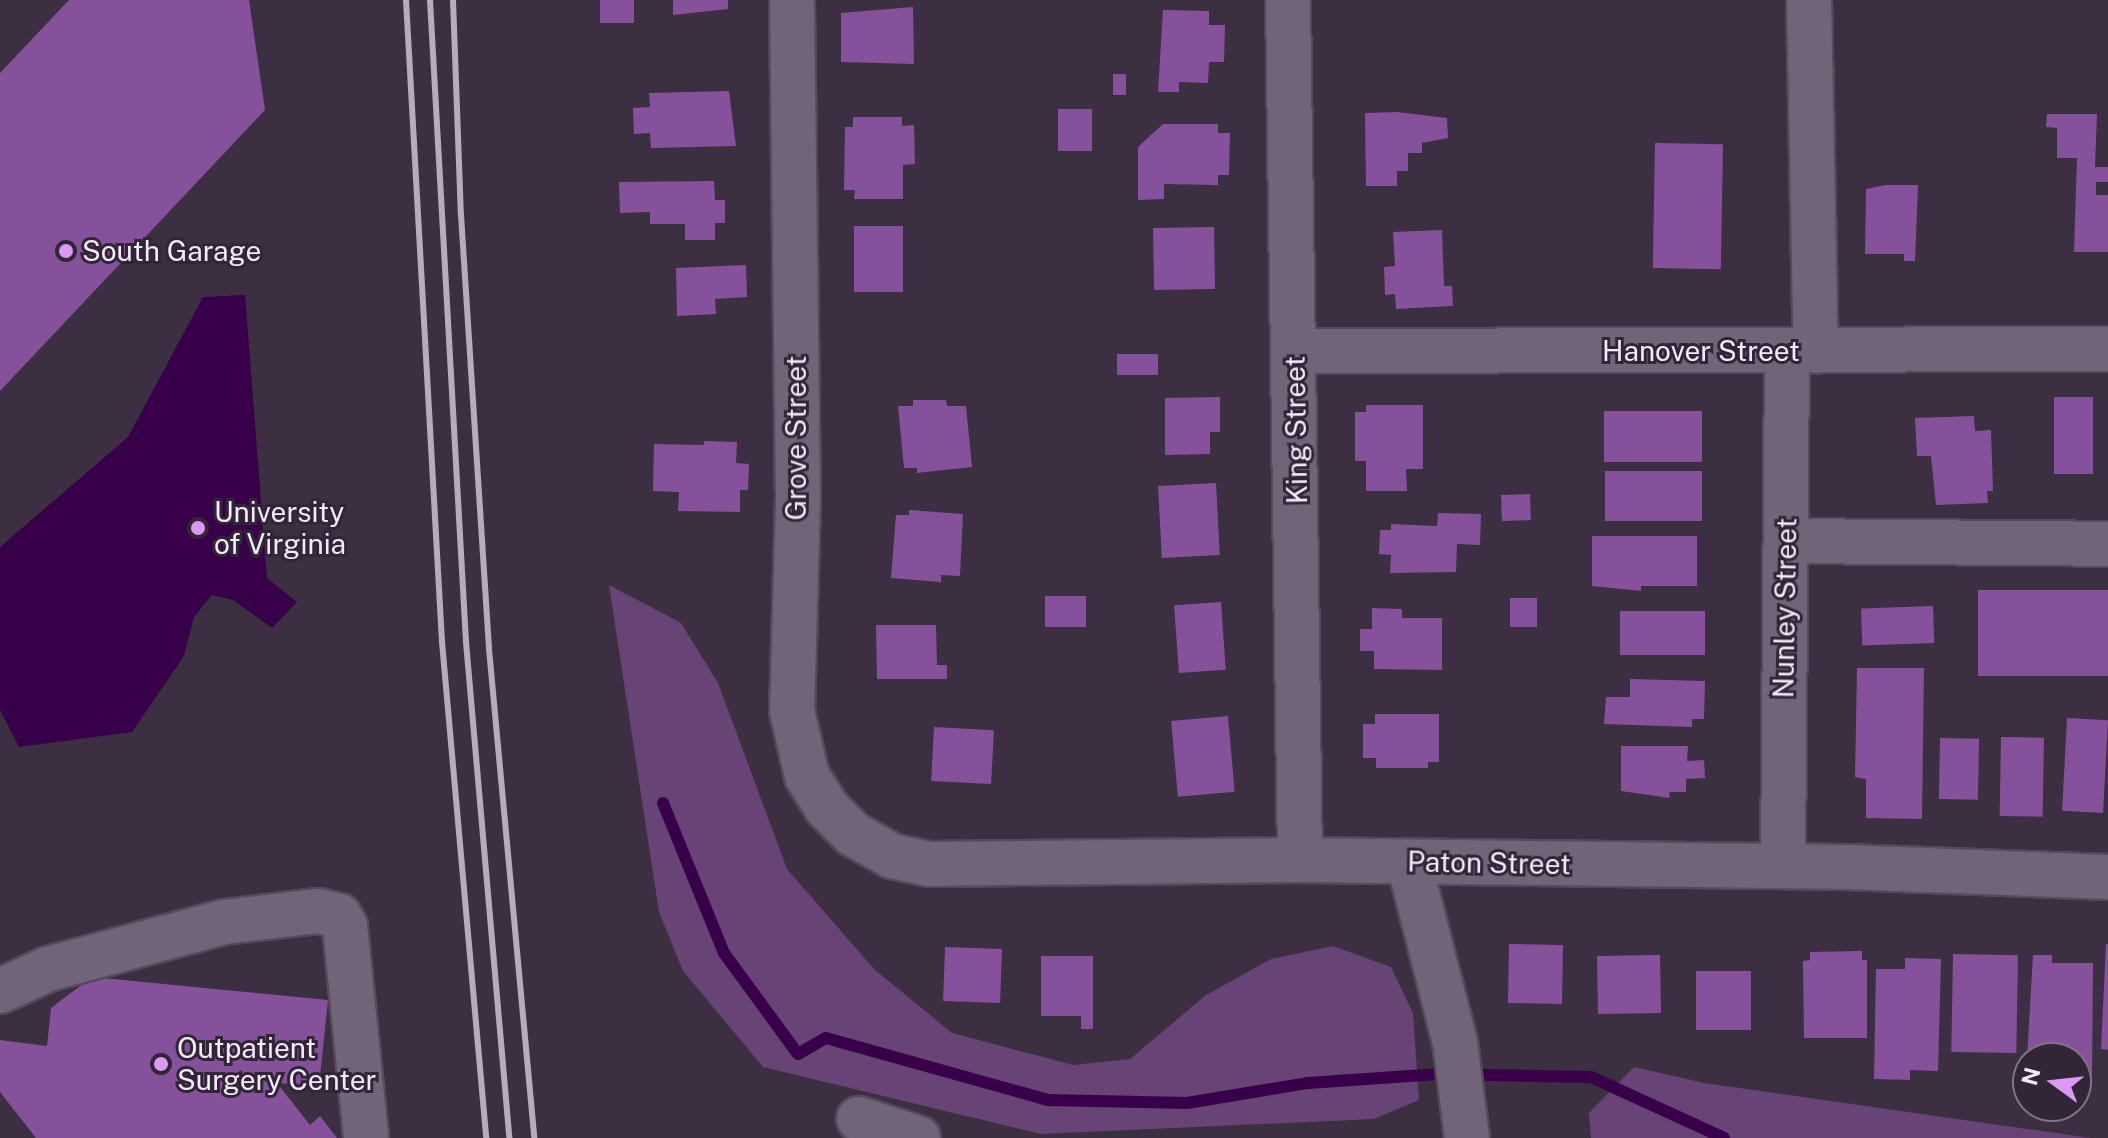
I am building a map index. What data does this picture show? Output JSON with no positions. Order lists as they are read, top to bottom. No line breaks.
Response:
{"streets":{"street":["Hanover Street","King Street","Grove Street","Nunley Street","Paton Street"]},"crossings":[["Hanover Street","King Street"],["Hanover Street","Nunley Street"],["King Street","Paton Street"],["Grove Street","Paton Street"],["Nunley Street","Paton Street"]],"places":["South Garage","University of Virginia","Outpatient Surgery Center"],"north":"left"}
